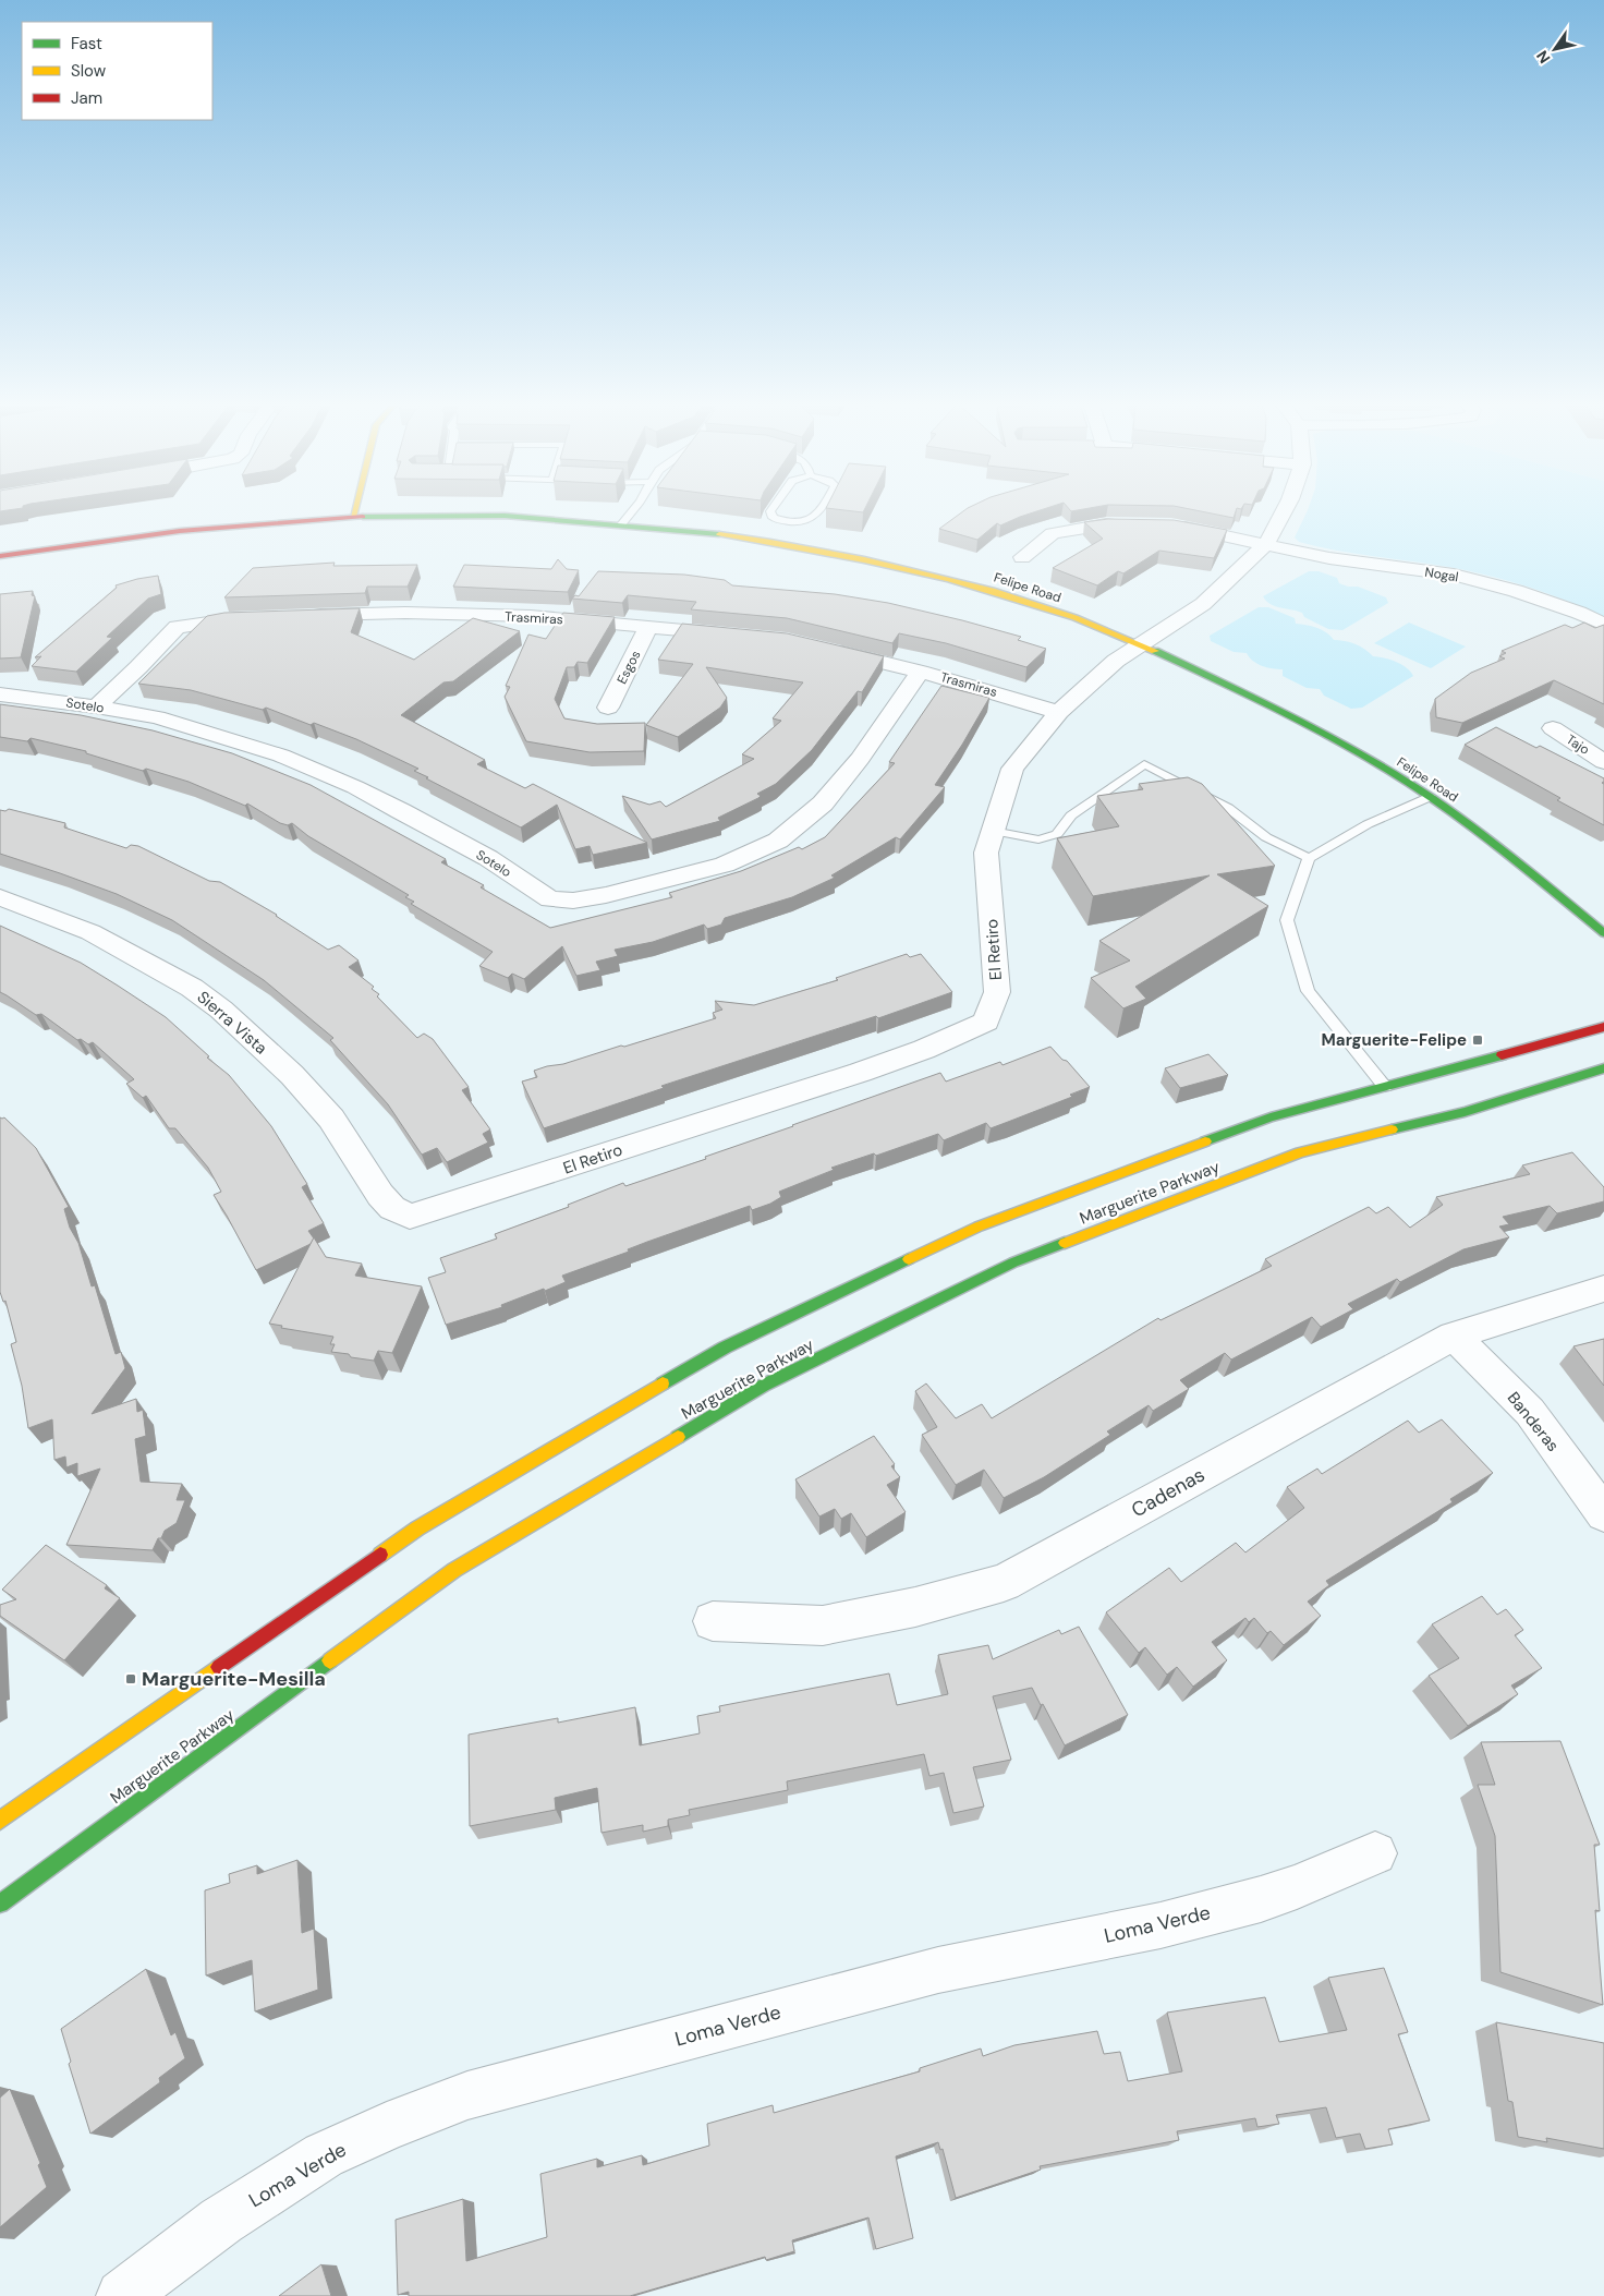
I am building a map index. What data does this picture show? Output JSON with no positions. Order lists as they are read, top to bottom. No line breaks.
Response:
{"streets":{"main road":["Felipe Road","Marguerite Parkway"],"street":["Nogal","Trasmiras","Esgos","Sotelo","Tajo","El Retiro","Sierra Vista","Banderas","Cadenas","Loma Verde"]},"crossings":[["Nogal","El Retiro"],["Felipe Road","El Retiro"],["Trasmiras","Esgos"],["Trasmiras","Sotelo"],["Trasmiras","El Retiro"],["El Retiro","Sierra Vista"],["Banderas","Cadenas"]],"places":{"transit":["Marguerite-Felipe","Marguerite-Mesilla"]},"legend":["Fast","Slow","Jam"],"north":"bottom left"}
